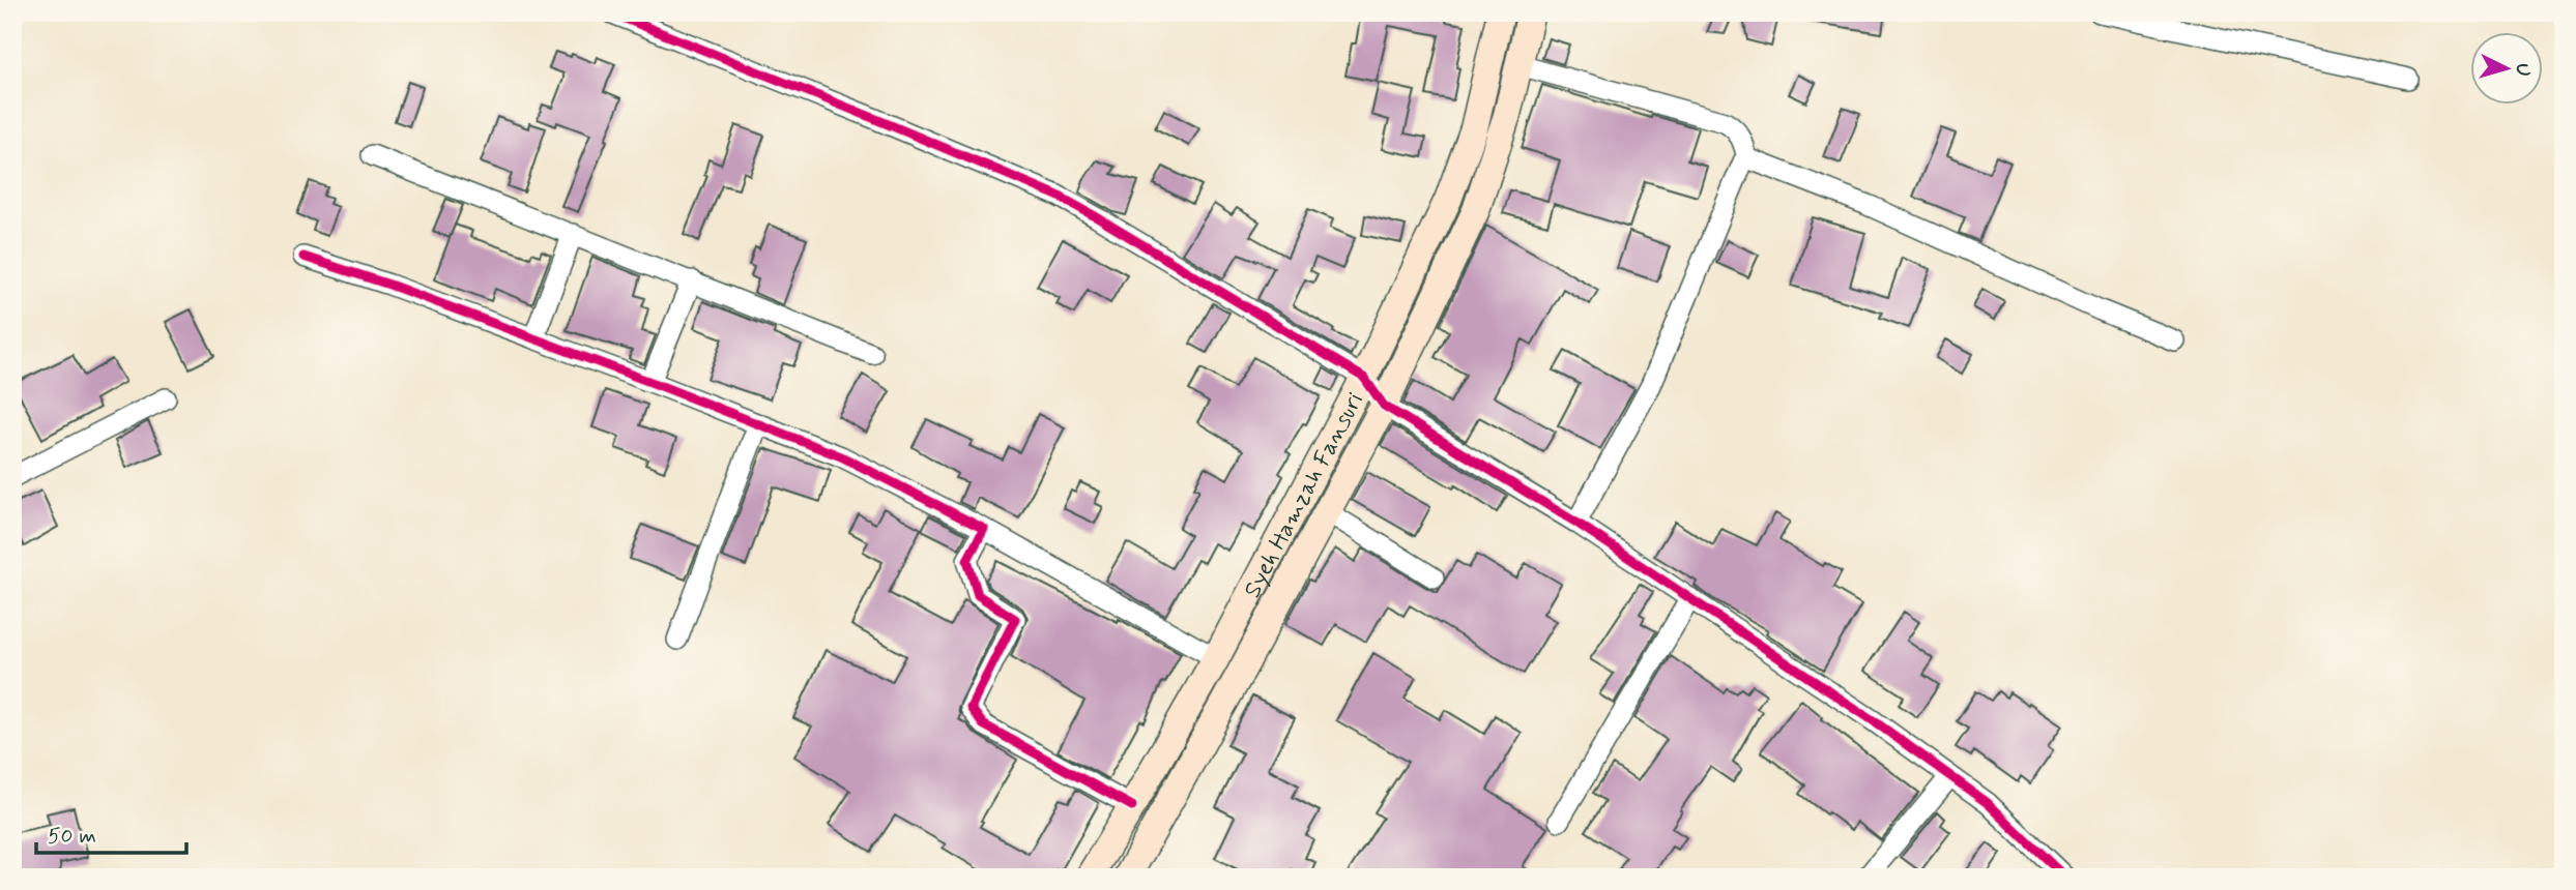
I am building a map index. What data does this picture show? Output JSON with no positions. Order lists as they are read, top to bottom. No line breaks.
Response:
{"streets":{"main road":["Syeh Hamzah Fansuri"]},"scale_bar":"50 m","north":"right"}
